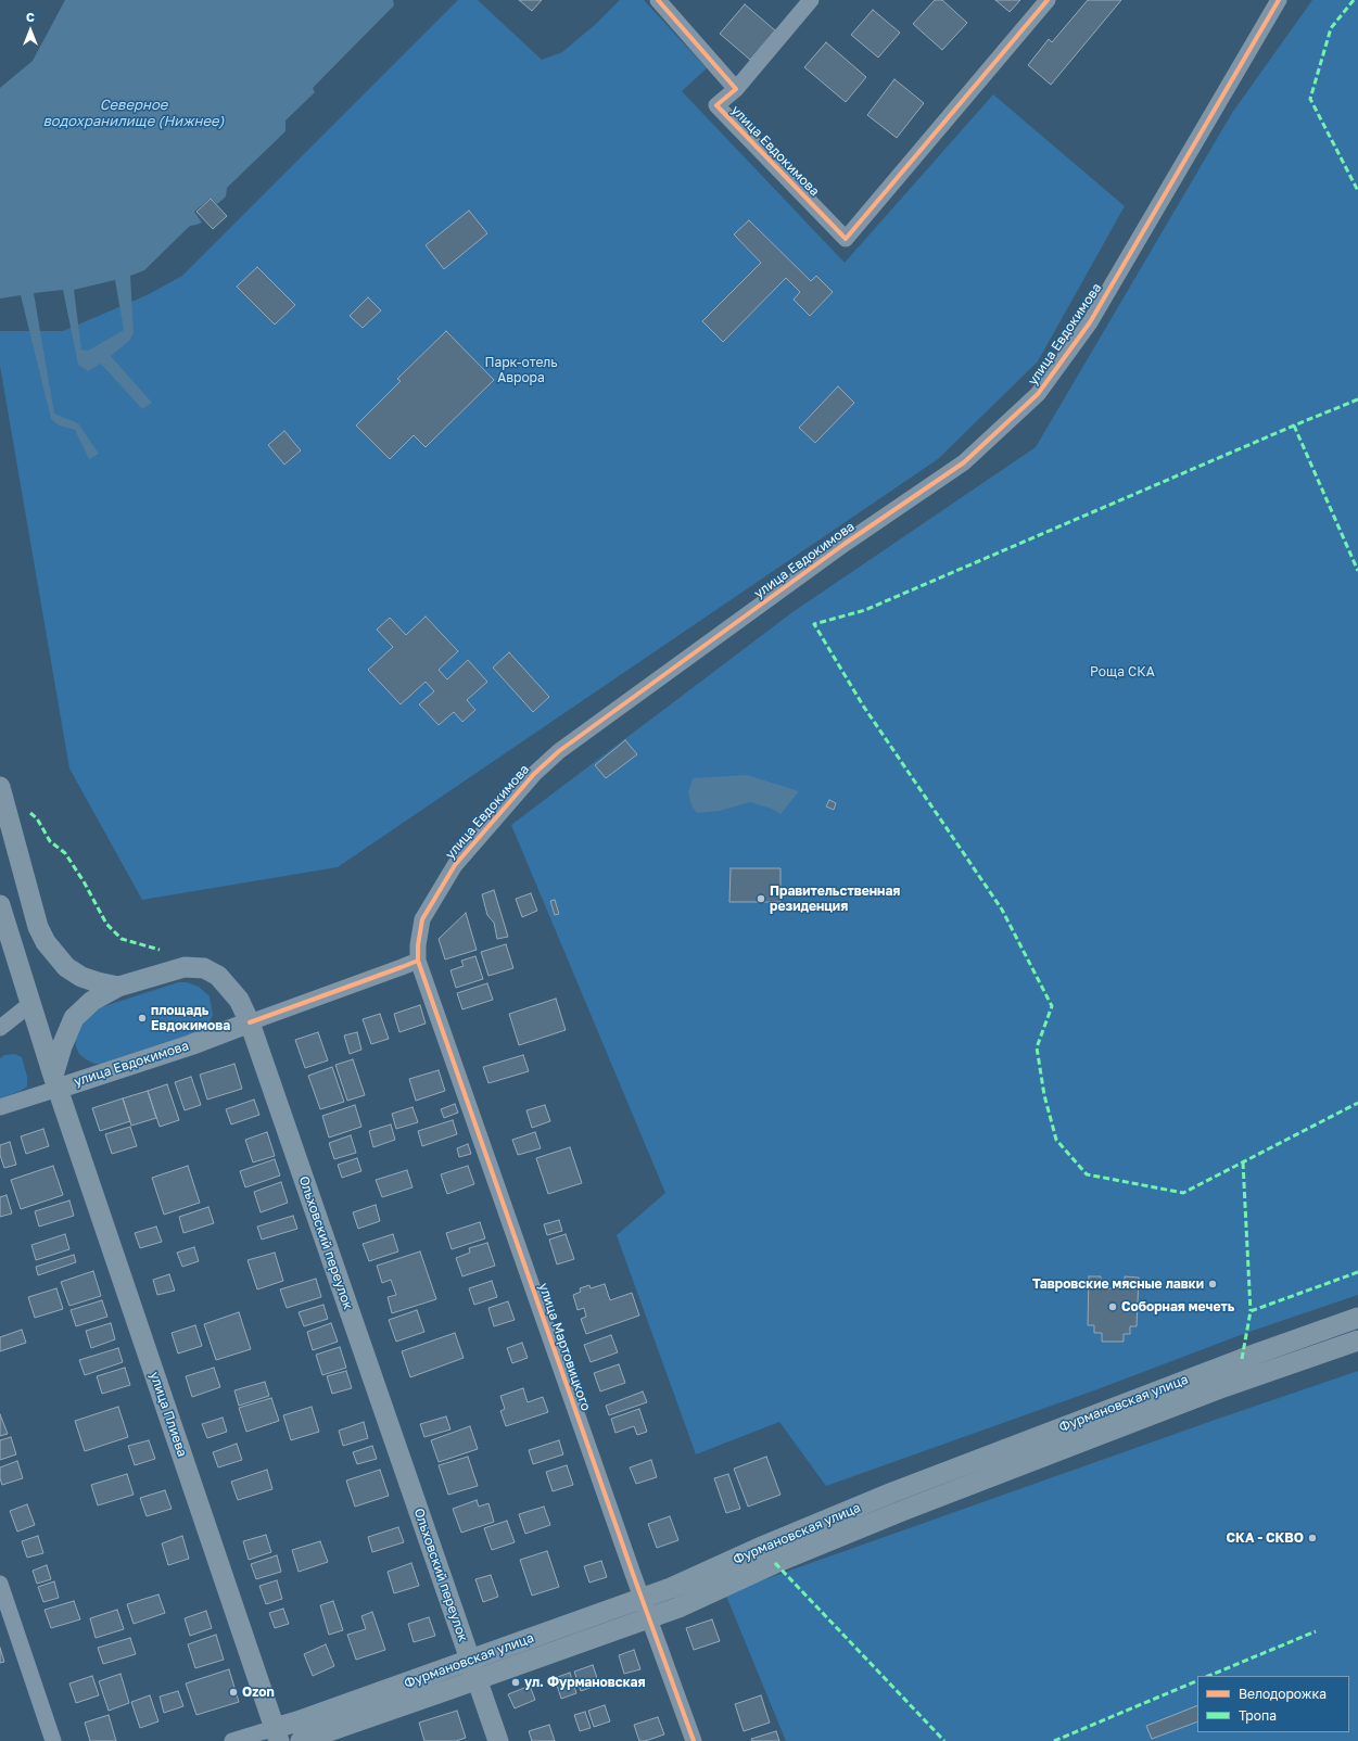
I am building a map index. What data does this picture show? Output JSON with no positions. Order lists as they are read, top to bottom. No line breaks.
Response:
{"streets":{"main road":["улица Евдокимова","Ольховский переулок","Фурмановская улица","улица Плиева"],"street":["улица Мартовицкого"]},"crossings":[["улица Евдокимова","Ольховский переулок"],["улица Евдокимова","улица Мартовицкого"],["улица Евдокимова","улица Плиева"],["Ольховский переулок","Фурмановская улица"],["улица Мартовицкого","Фурмановская улица"],["Фурмановская улица","улица Плиева"]],"water":["Северное водохранилище (Нижнее)"],"parks":["Парк-отель Аврора","Роща СКА"],"places":["Правительственная резиденция","площадь Евдокимова","Тавровские мясные лавки","Соборная мечеть","СКА - СКВО","ул. Фурмановская","Ozon"],"legend":["Велодорожка","Тропа"],"north":"top"}
